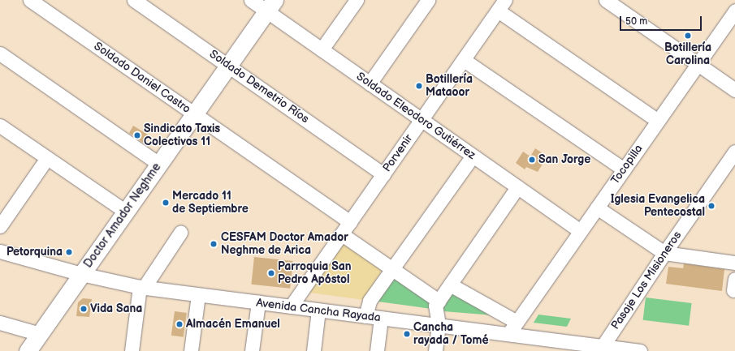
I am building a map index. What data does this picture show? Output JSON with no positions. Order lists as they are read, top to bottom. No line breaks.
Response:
{"streets":{"main road":["Doctor Amador Neghme"],"street":["Soldado Daniel Castro","Soldado Demetrio Ríos","Soldado Eleodoro Gutiérrez","Porvenir","Tocopilla","Pasaje Los Misioneros","Avenida Cancha Rayada"]},"crossings":[["Soldado Daniel Castro","Porvenir"],["Soldado Daniel Castro","Doctor Amador Neghme"],["Soldado Demetrio Ríos","Porvenir"],["Soldado Demetrio Ríos","Doctor Amador Neghme"],["Soldado Eleodoro Gutiérrez","Porvenir"],["Soldado Eleodoro Gutiérrez","Tocopilla"],["Soldado Eleodoro Gutiérrez","Doctor Amador Neghme"],["Porvenir","Avenida Cancha Rayada"],["Tocopilla","Avenida Cancha Rayada"],["Doctor Amador Neghme","Avenida Cancha Rayada"],["Pasaje Los Misioneros","Avenida Cancha Rayada"]],"places":["Botillería Carolina","Botillería Mataoor","Sindicato Taxis Colectivos 11","San Jorge","Mercado 11 de Septiembre","Iglesia Evangelica Pentecostal","CESFAM Doctor Amador Neghme de Arica","Petorquina","Parroquia San Pedro Apóstol","Vida Sana","Almacén Emanuel","Cancha rayada / Tomé"],"scale_bar":"50 m"}
